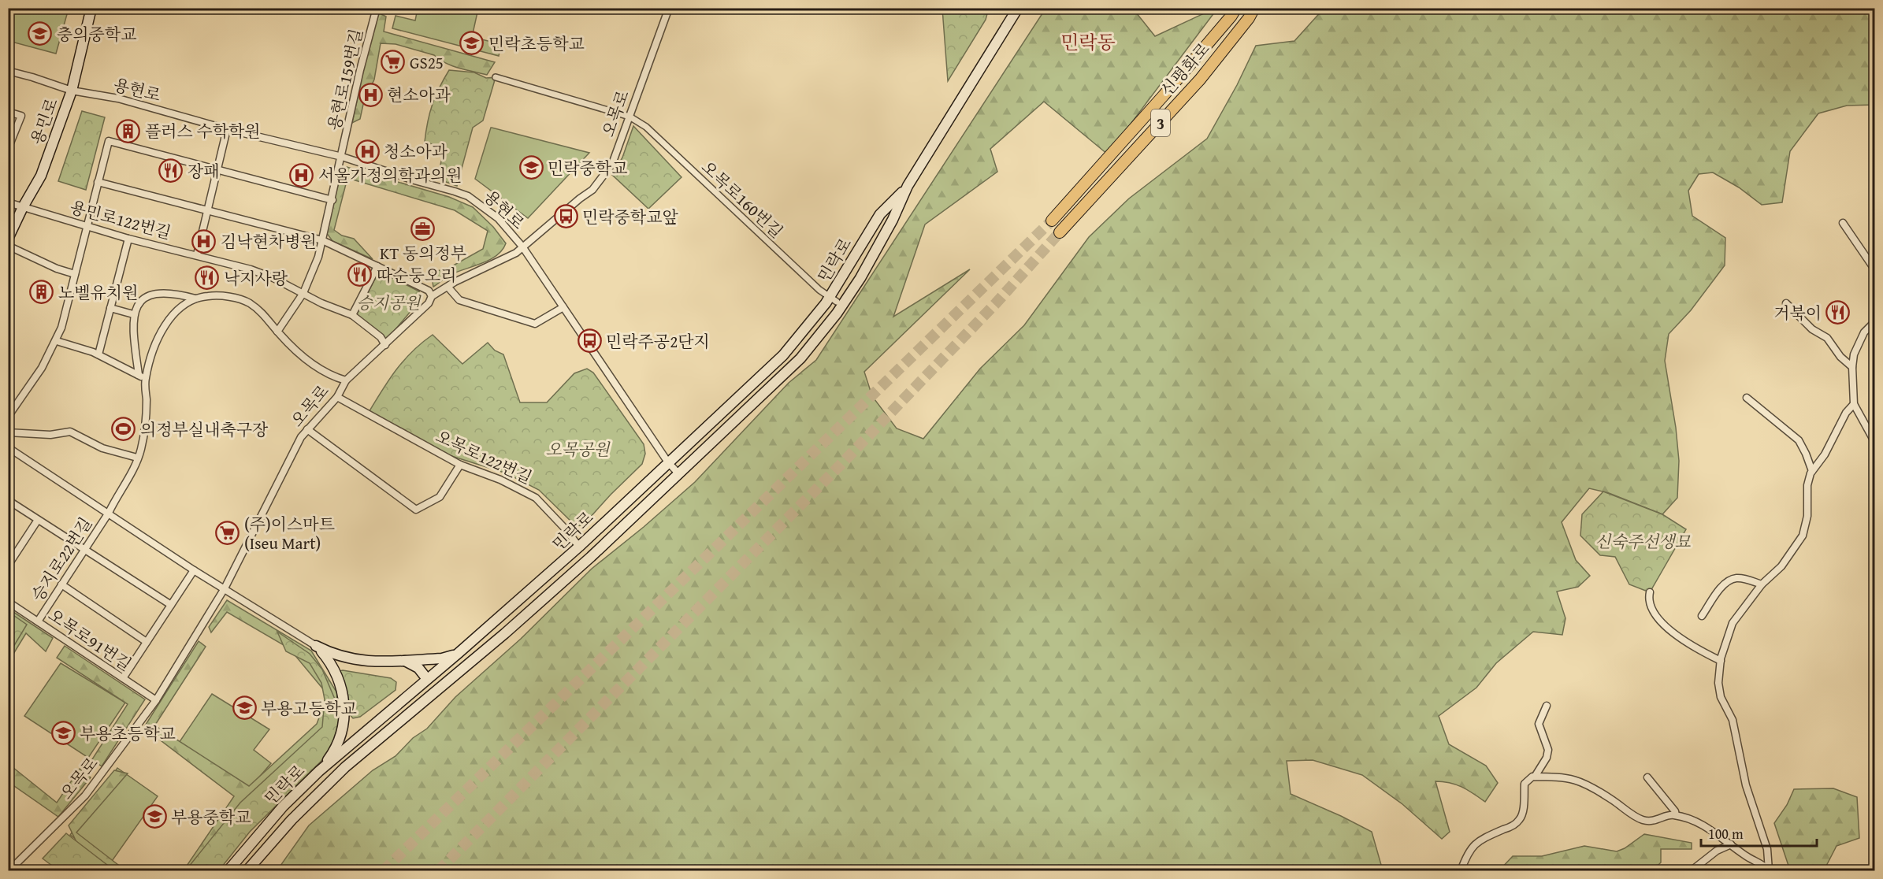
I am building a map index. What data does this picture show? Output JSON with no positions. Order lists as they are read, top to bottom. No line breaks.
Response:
{"streets":{"highway":["신평화로","3"],"main road":["용민로","민락로"],"street":["용현로159번길","용현로","오목로","오목로160번길","용민로122번길","오목로122번길","승지로22번길","오목로91번길"]},"crossings":[["용현로159번길","용현로"],["용현로159번길","용민로122번길"],["용현로","오목로"],["용현로","용민로"],["용현로","민락로"],["오목로","오목로160번길"],["오목로","용민로122번길"],["오목로","오목로122번길"],["오목로","오목로91번길"],["용민로","용민로122번길"],["민락로","오목로122번길"],["승지로22번길","오목로91번길"]],"districts":["민락동"],"parks":["승지공원","오목공원","신숙주선생묘"],"places":{"school or university":["충의중학교","민락초등학교","민락중학교","부용고등학교","부용초등학교","부용중학교"],"supermarket":["GS25","(주)이스마트 (Iseu Mart)"],"hospital":["현소아과","청소아과","서울가정의학과의원","김낙현차병원"],"building":["플러스 수학학원","노벨유치원"],"restaurant":["장패","따순둥오리","낙지사랑","거북이"],"bus stop":["민락중학교앞","민락주공2단지"],"office":["KT 동의정부"],"sports":["의정부실내축구장"]},"scale_bar":"100 m"}
